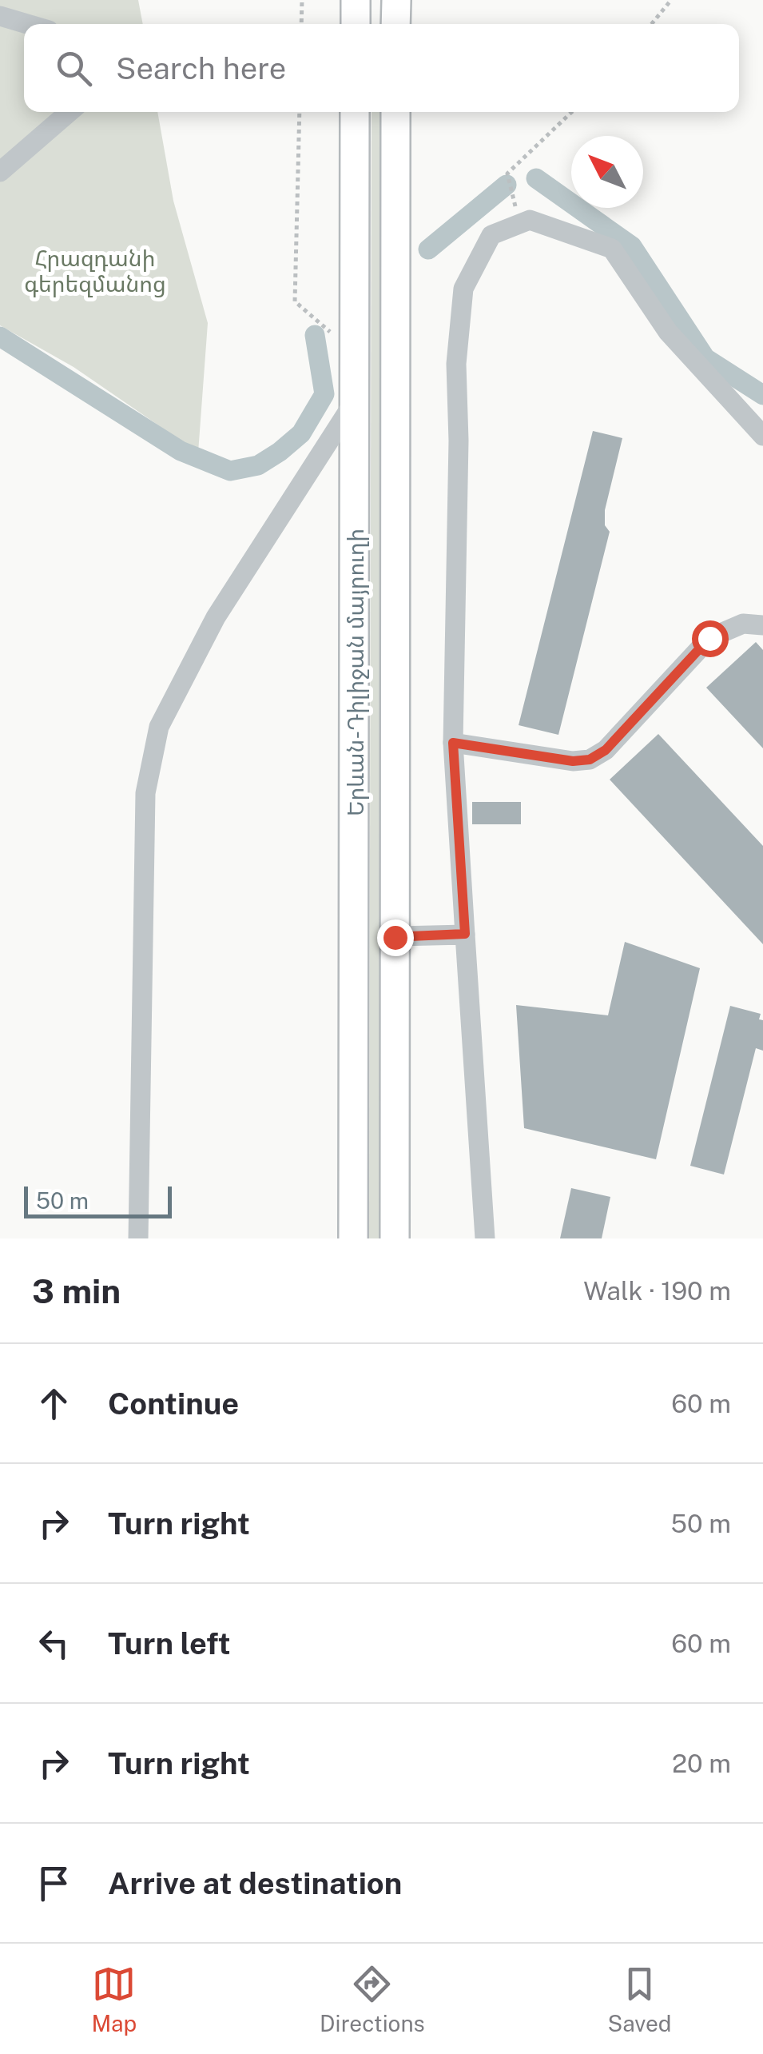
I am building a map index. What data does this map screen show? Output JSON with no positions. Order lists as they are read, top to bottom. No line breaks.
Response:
{"streets":{"highway":["Երևան-Դիլիջան մայրուղի"]},"parks":["Հրազդանի գերեզմանոց"],"scale_bar":"50 m","north":"top left","page":{"search":"Search here","scale":"50 m","heading":["3 min","Walk · 190 m"],"list":[["Continue","60 m"],["Turn right","50 m"],["Turn left","60 m"],["Turn right","20 m"],"Arrive at destination"],"nav":["Map","Directions","Saved"]}}
